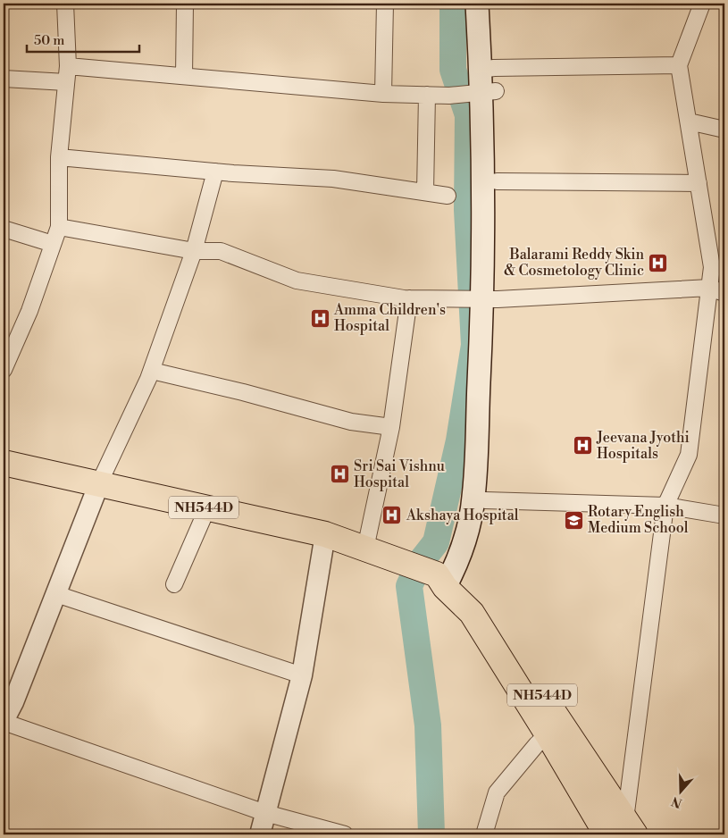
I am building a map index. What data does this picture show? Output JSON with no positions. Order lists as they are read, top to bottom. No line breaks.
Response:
{"streets":{"highway":["NH544D"]},"places":{"hospital":["Balarami Reddy Skin & Cosmetology Clinic","Amma Children's Hospital","Jeevana Jyothi Hospitals","Sri Sai Vishnu Hospital","Akshaya Hospital"],"school or university":["Rotary English Medium School"]},"scale_bar":"50 m","north":"bottom"}
